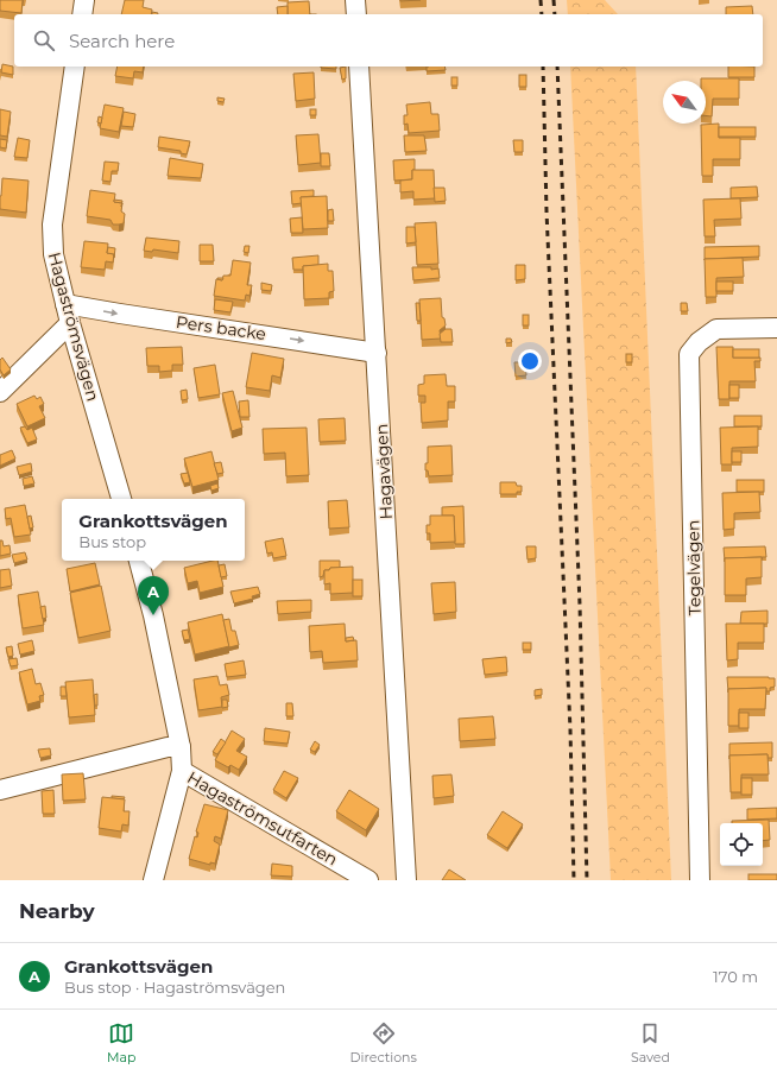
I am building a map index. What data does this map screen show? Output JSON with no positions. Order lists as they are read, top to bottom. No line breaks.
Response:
{"streets":{"street":["Hagaströmsvägen","Pers backe","Hagavägen","Tegelvägen","Hagaströmsutfarten"]},"crossings":[["Hagaströmsvägen","Pers backe"],["Pers backe","Hagavägen"]],"one_way":["Pers backe"],"north":"top left","page":{"search":"Search here","popup":["Grankottsvägen","Bus stop"],"pins":"A","heading":"Nearby","list":[{"mark":"A","name":"Grankottsvägen","note":"Bus stop · Hagaströmsvägen","value":"170 m"}],"nav":["Map","Directions","Saved"]}}
